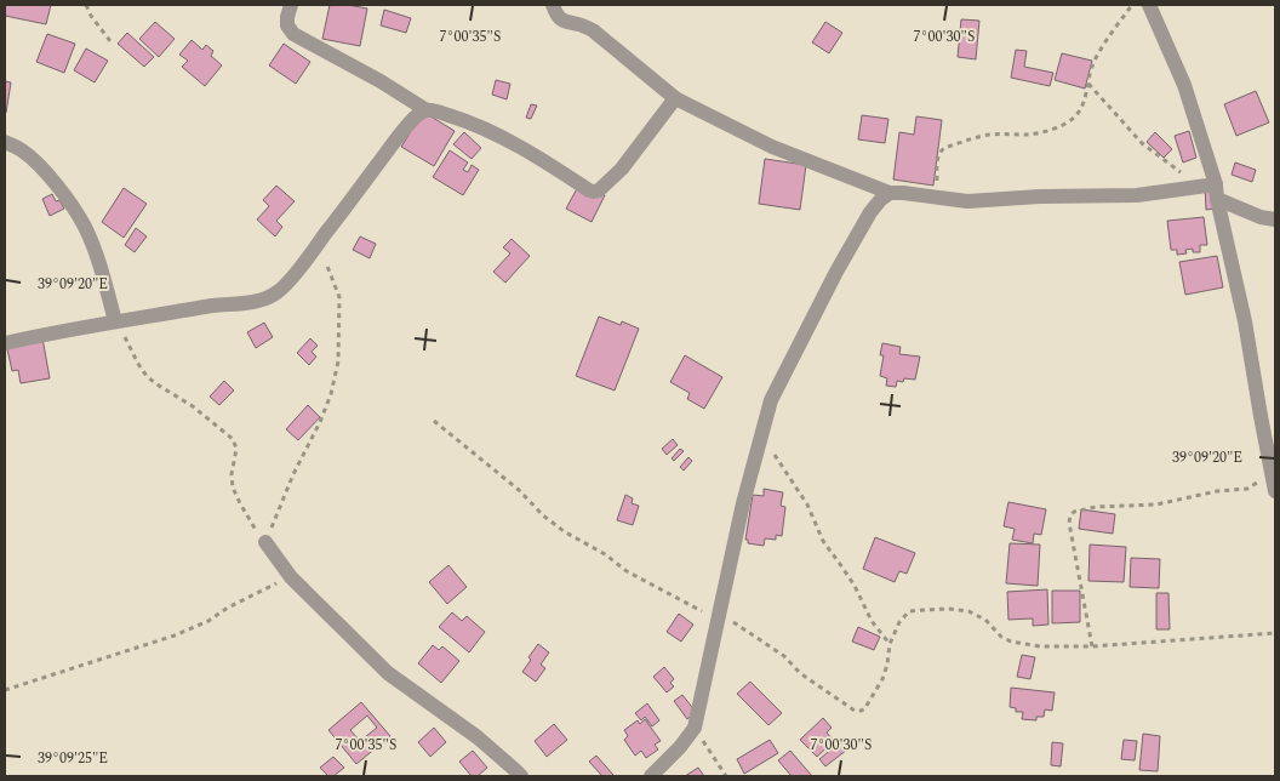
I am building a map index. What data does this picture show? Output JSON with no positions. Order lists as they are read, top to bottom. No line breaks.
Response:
{"coordinates":["7°00'35\"S","7°00'30\"S","39°09'20\"E","39°09'25\"E"]}
